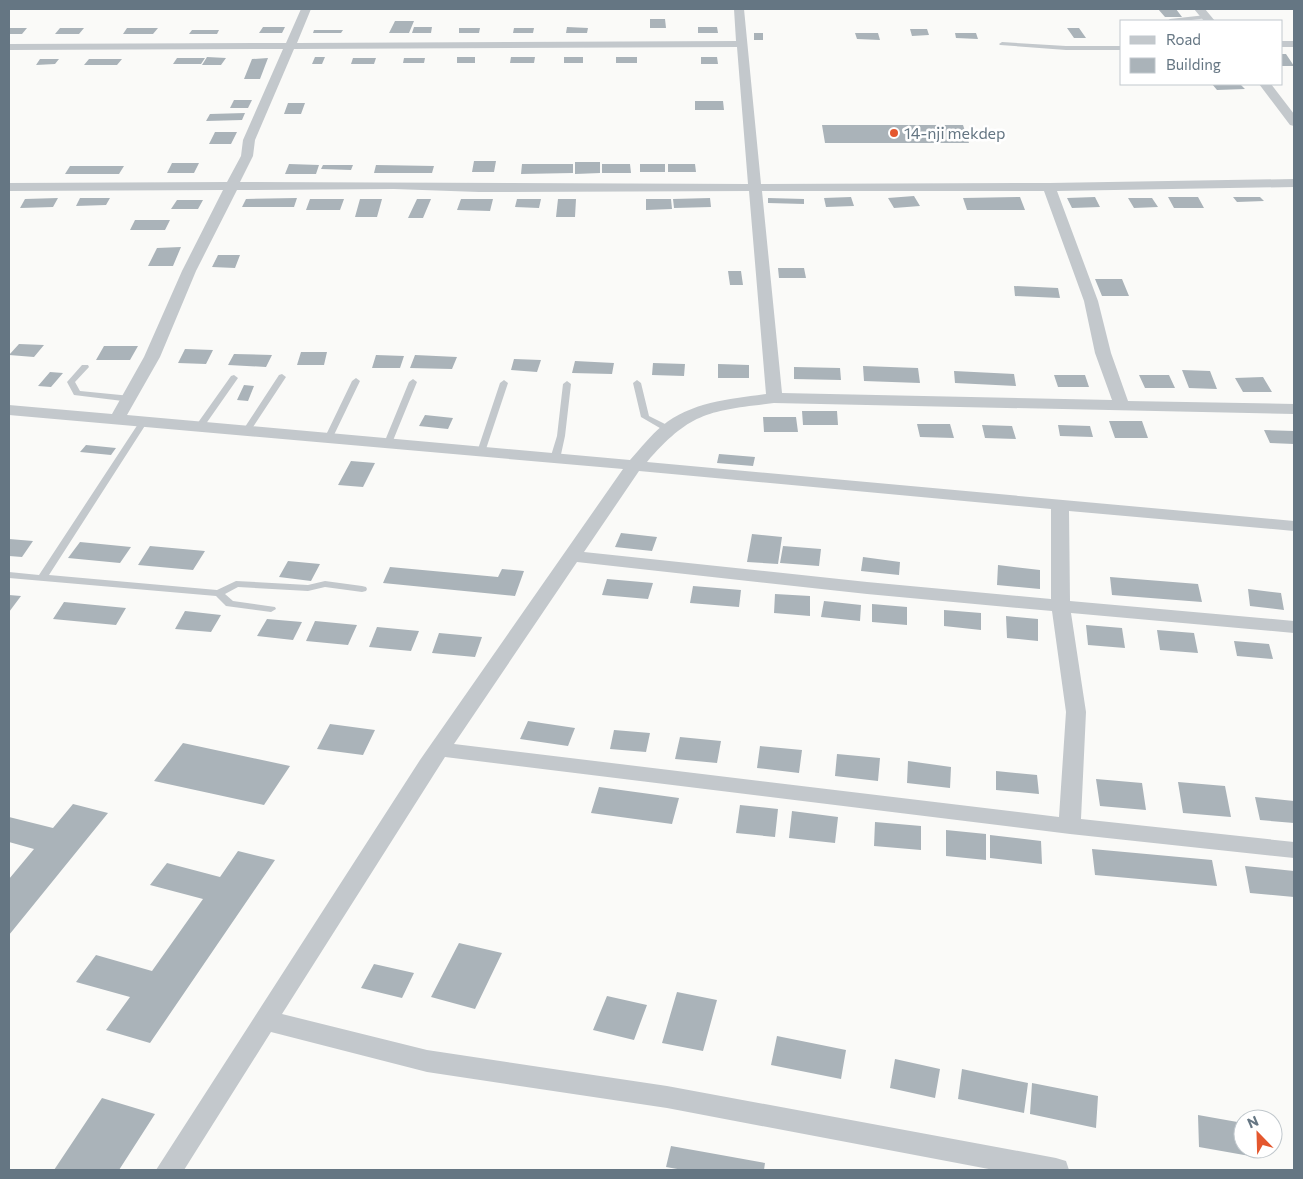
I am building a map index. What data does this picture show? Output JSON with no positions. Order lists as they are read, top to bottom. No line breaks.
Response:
{"places":["14-nji mekdep"],"legend":["Road","Building"],"north":"top left"}
